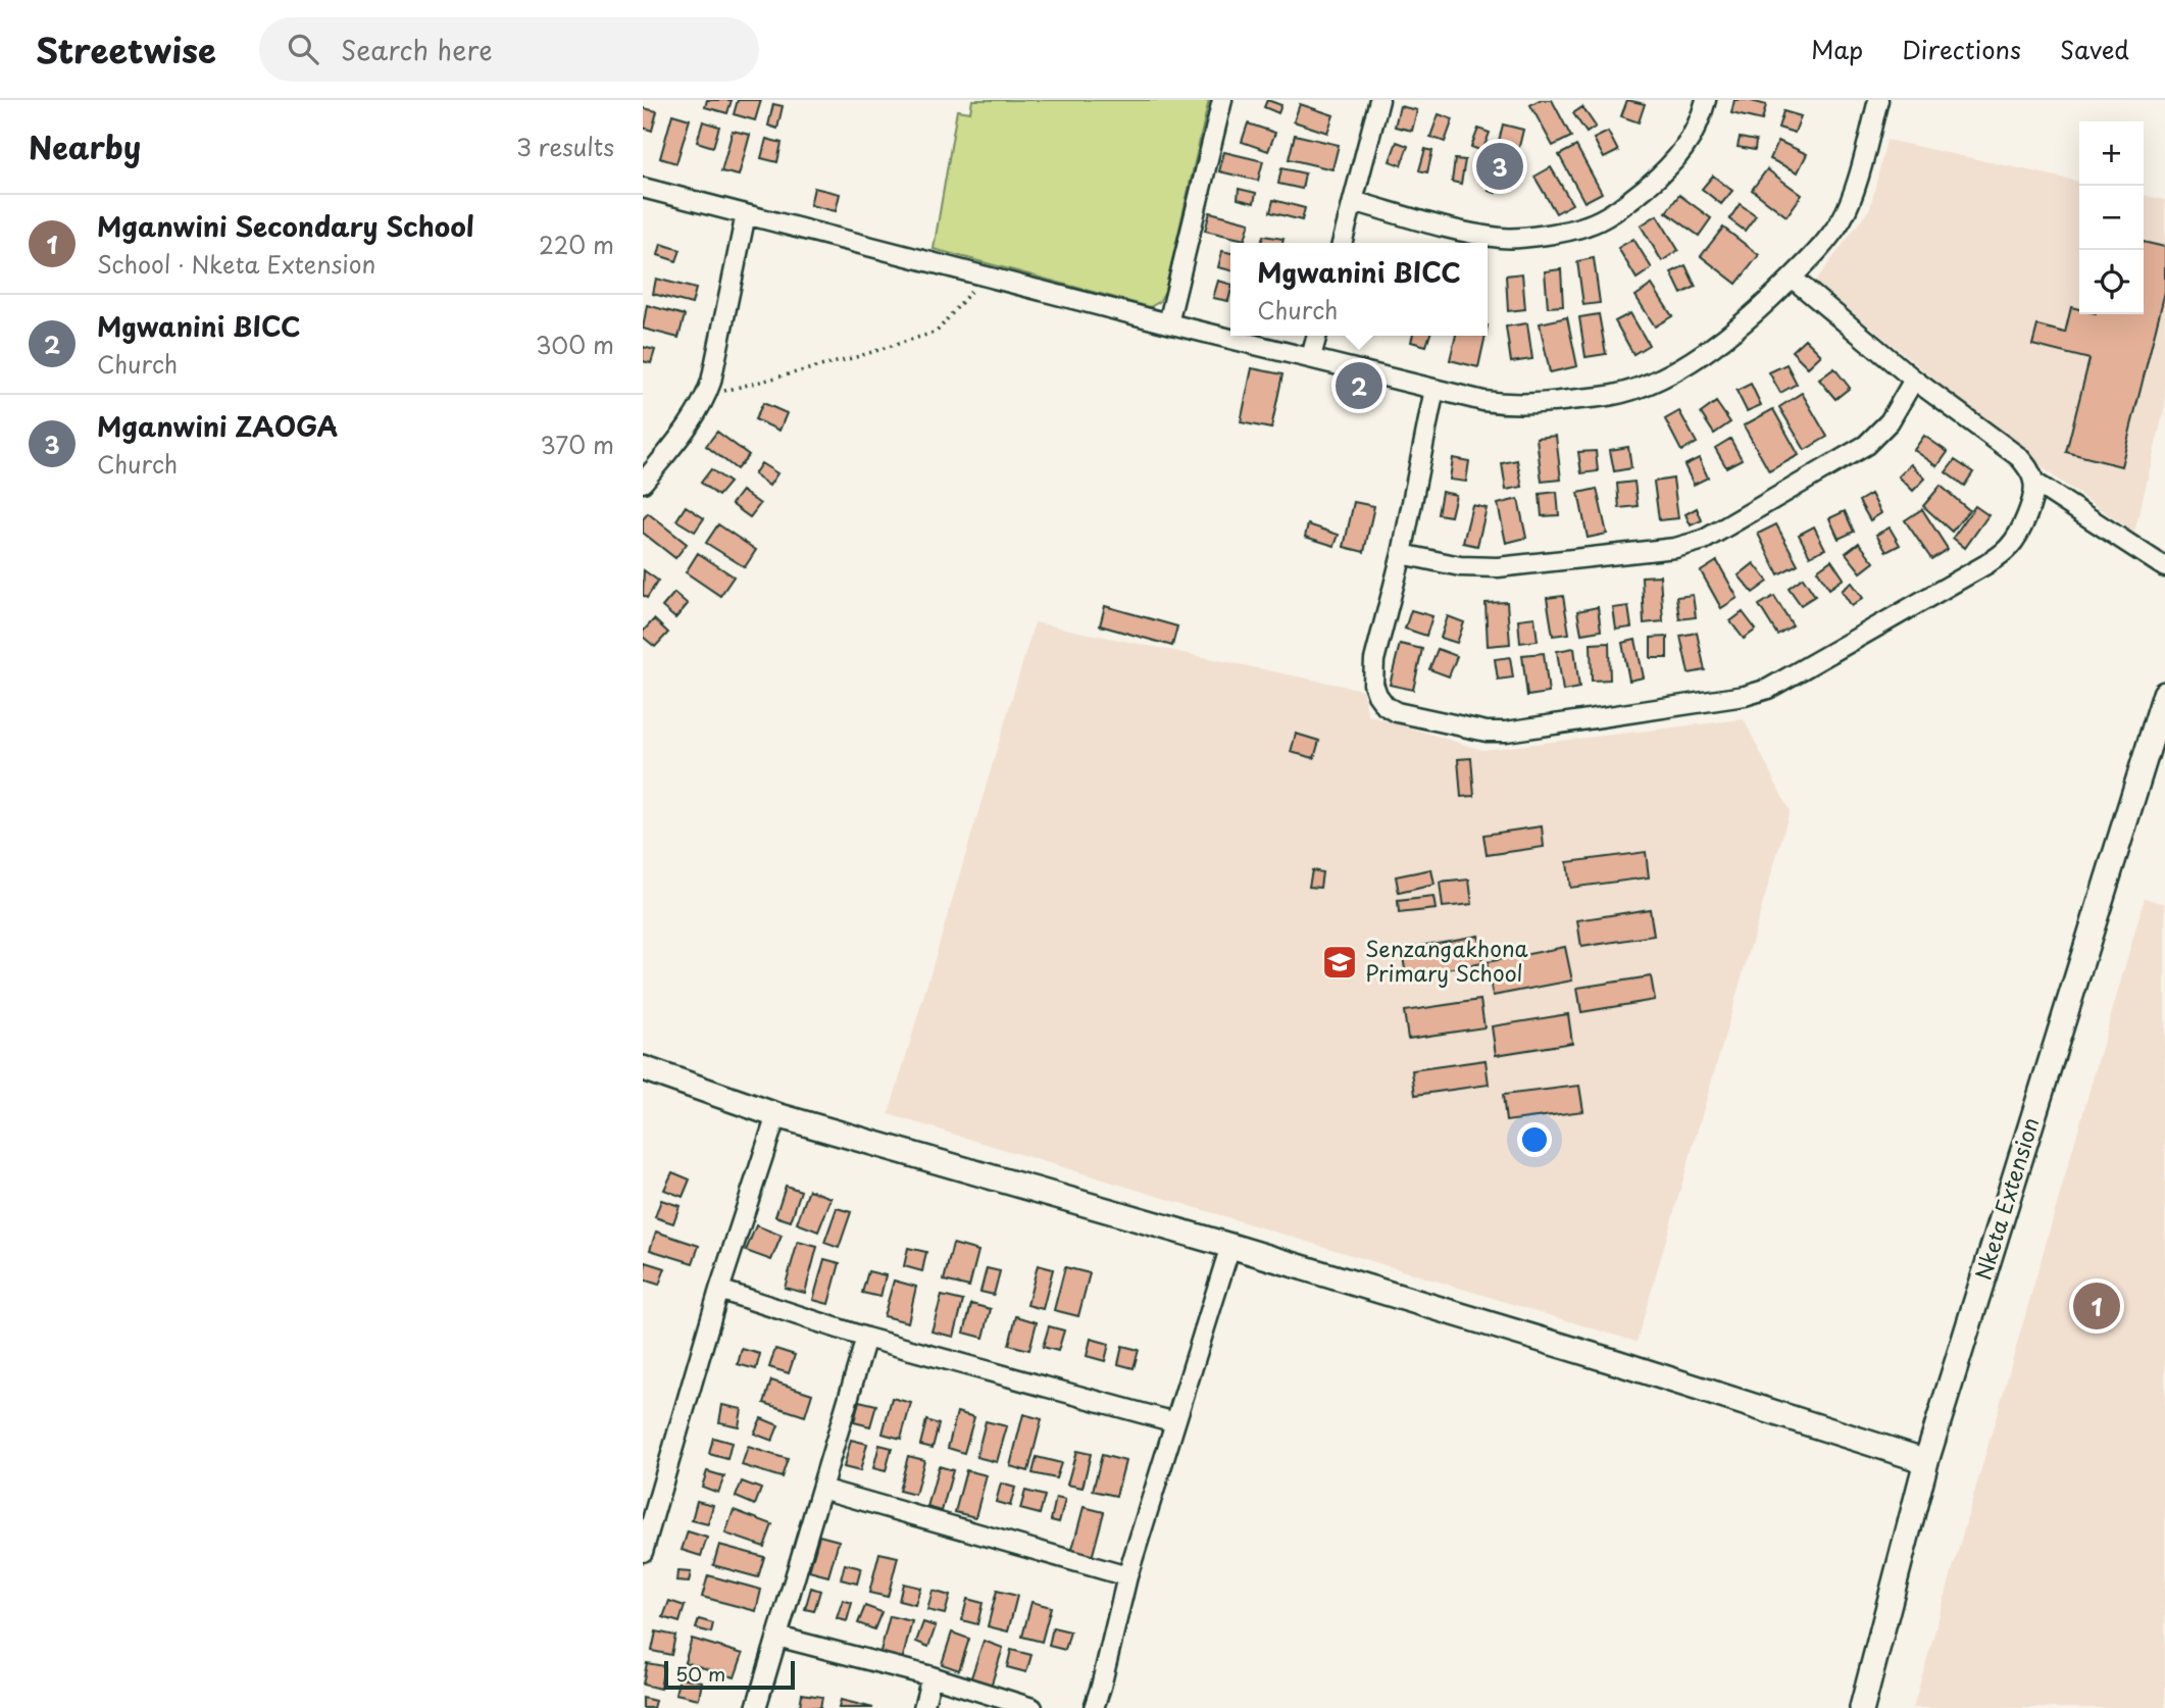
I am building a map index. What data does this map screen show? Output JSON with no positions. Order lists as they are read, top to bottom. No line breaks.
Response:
{"streets":{"street":["Nketa Extension"]},"places":{"school or university":["Senzangakhona Primary School"]},"scale_bar":"50 m","page":{"header":"Streetwise","search":"Search here","nav":["Map","Directions","Saved"],"heading":["Nearby","3 results"],"map_buttons":["+","−"],"pins":["3","2","1"],"list":[{"mark":"1","name":"Mganwini Secondary School","note":"School · Nketa Extension","value":"220 m"},{"mark":"2","name":"Mgwanini BICC","note":"Church","value":"300 m"},{"mark":"3","name":"Mganwini ZAOGA","note":"Church","value":"370 m"}],"popup":["Mgwanini BICC","Church"],"scale":"50 m"}}
